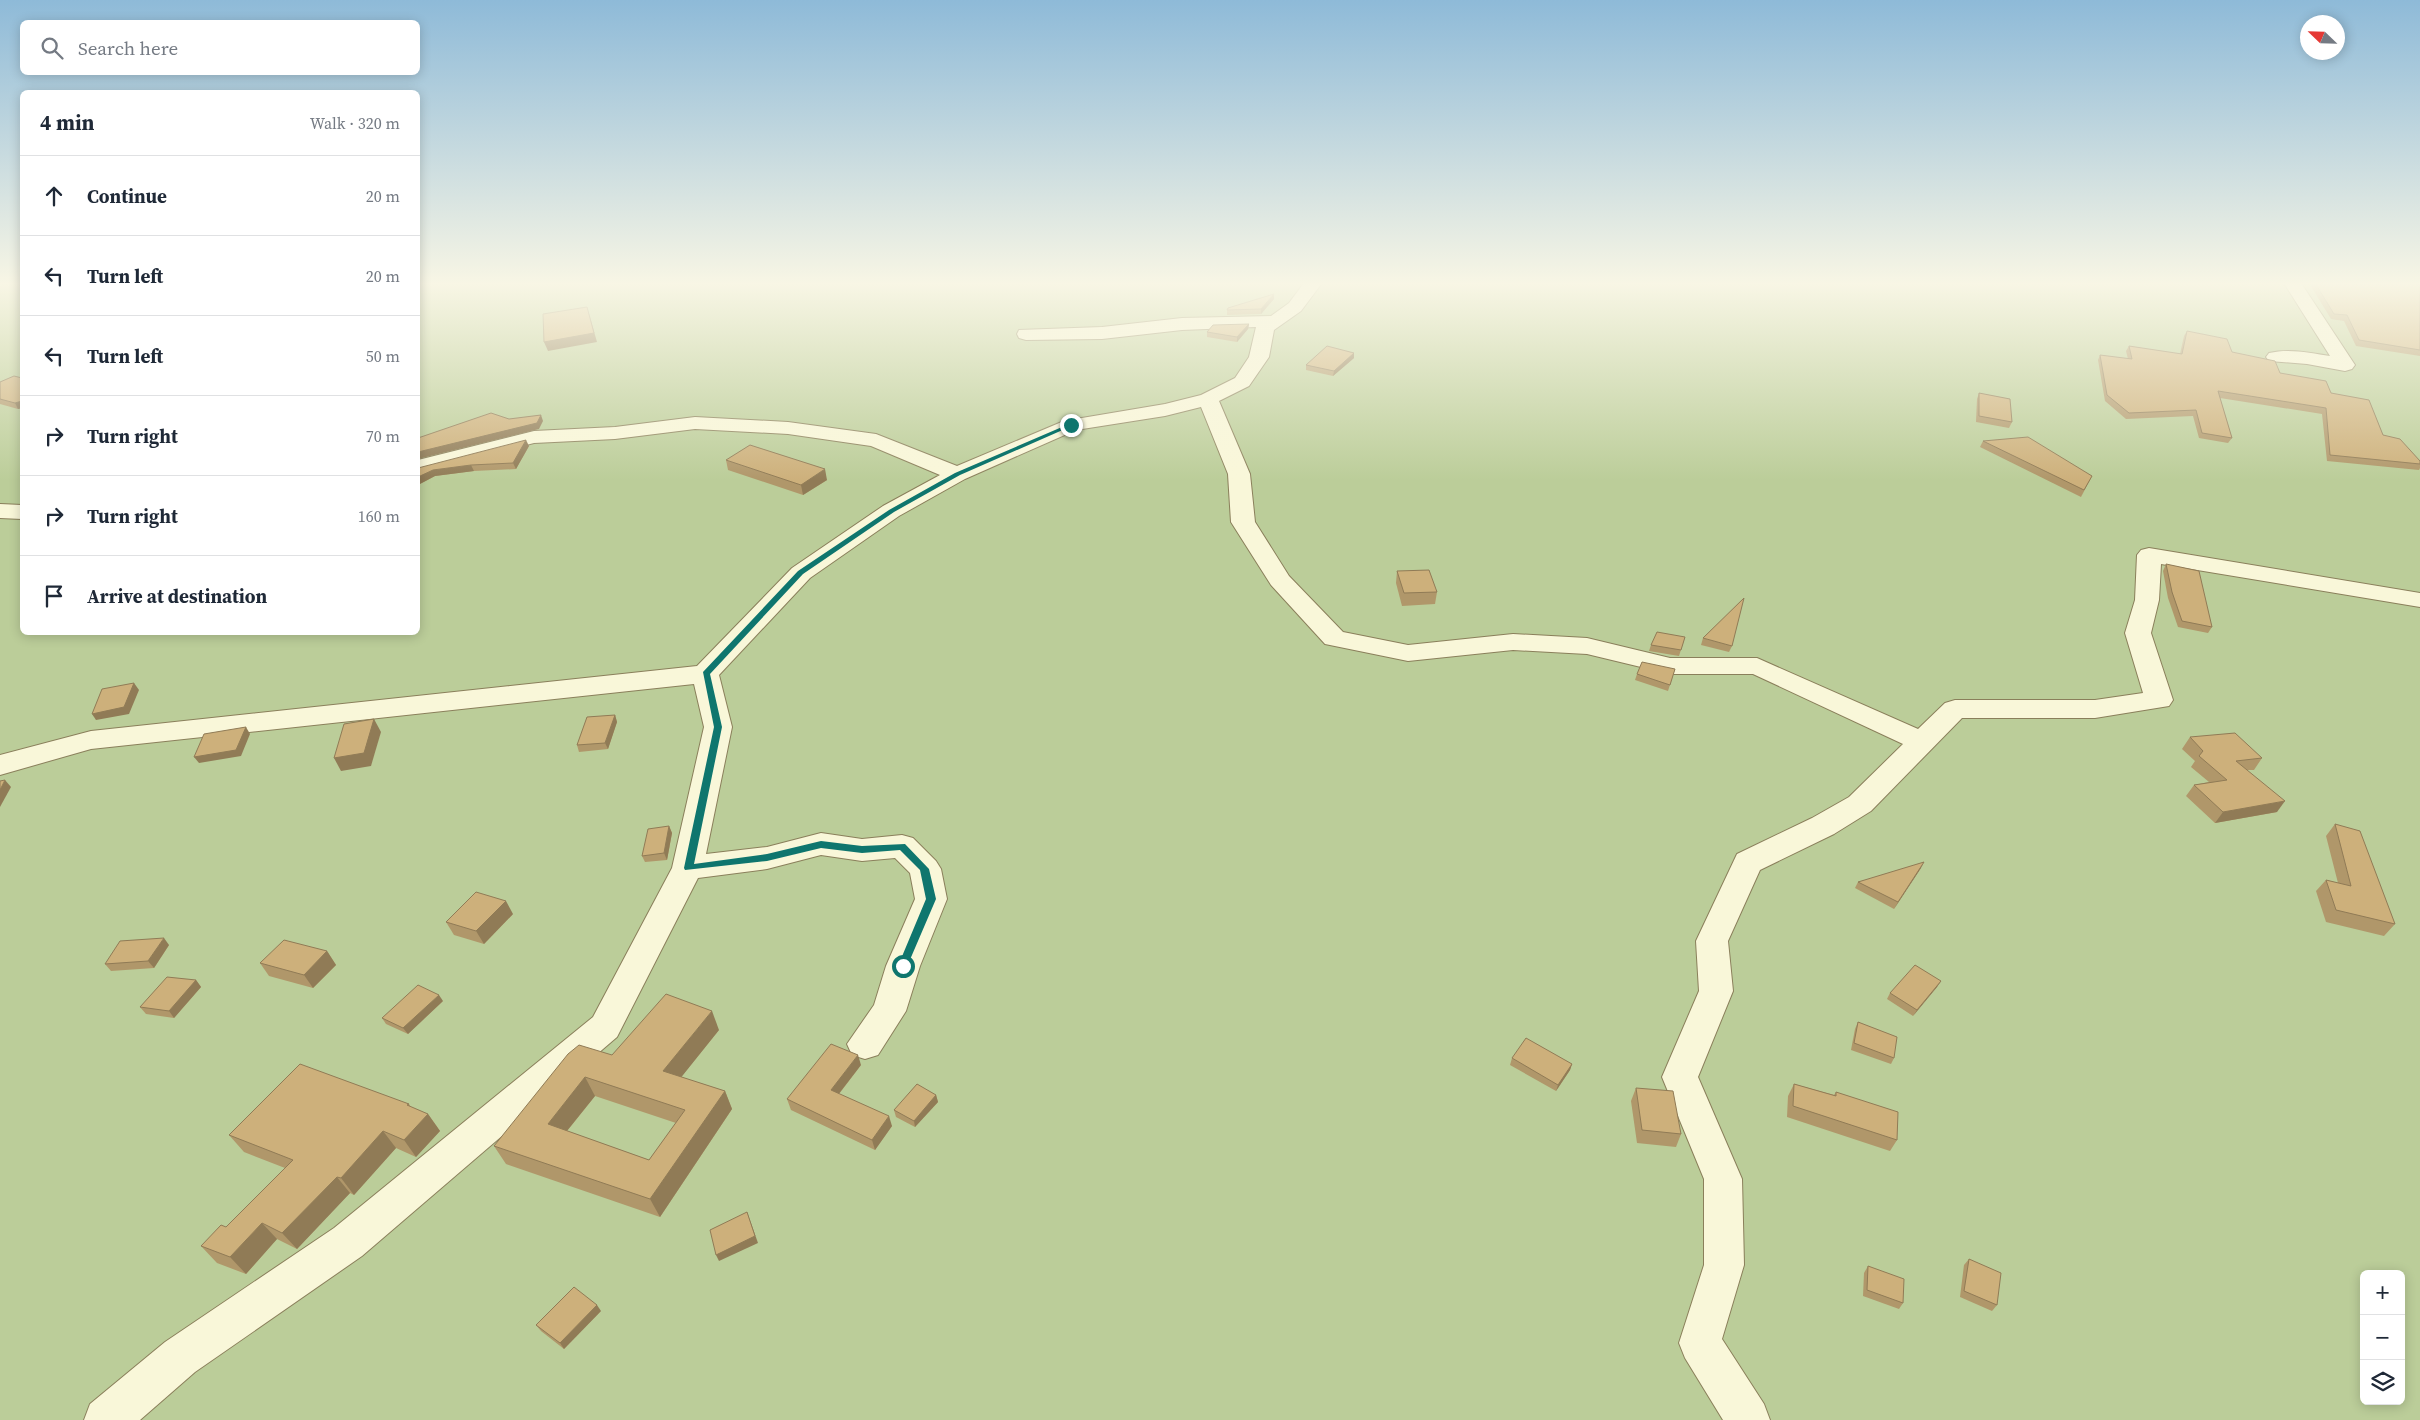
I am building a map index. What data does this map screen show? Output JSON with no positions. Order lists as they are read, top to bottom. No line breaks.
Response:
{"north":"top left","page":{"search":"Search here","heading":["4 min","Walk · 320 m"],"list":[["Continue","20 m"],["Turn left","20 m"],["Turn left","50 m"],["Turn right","70 m"],["Turn right","160 m"],"Arrive at destination"],"map_buttons":["+","−"]}}
